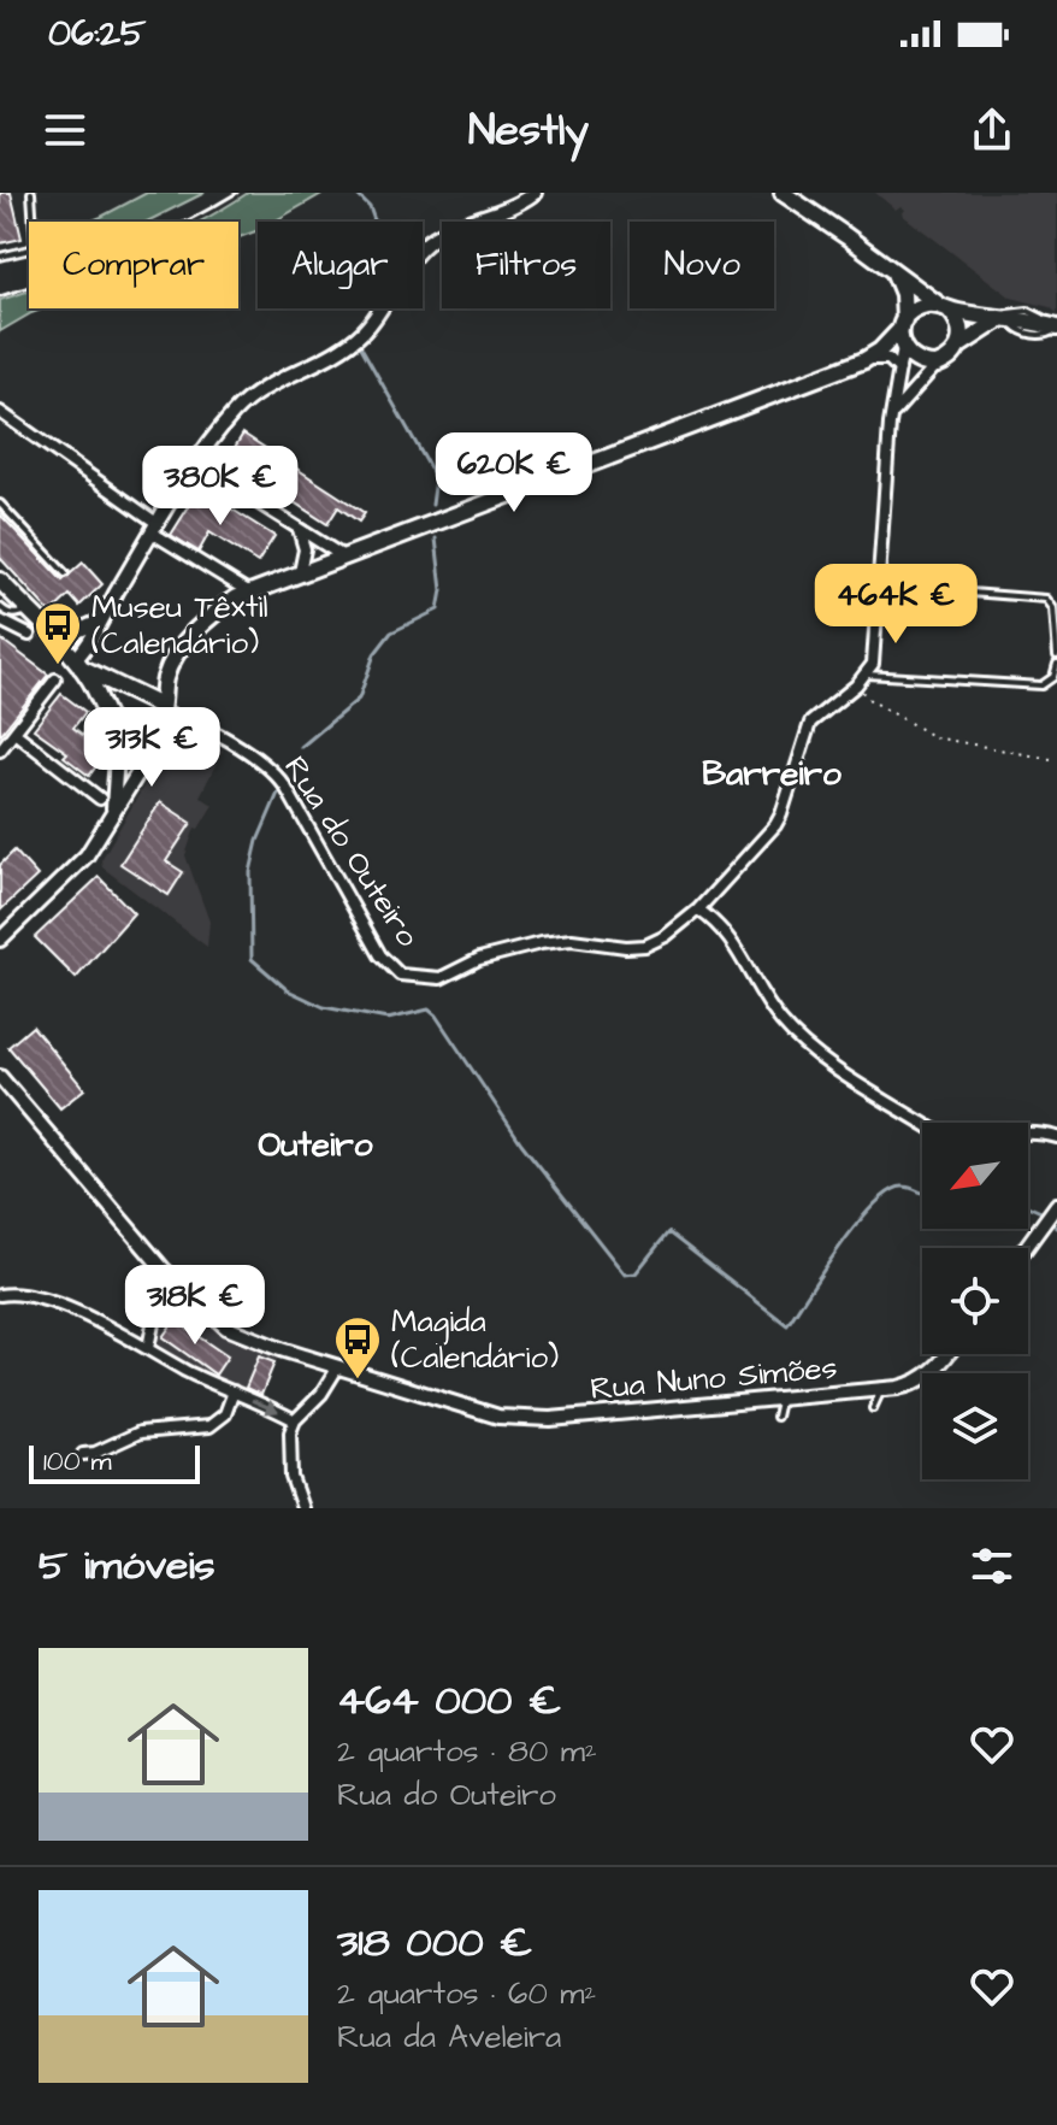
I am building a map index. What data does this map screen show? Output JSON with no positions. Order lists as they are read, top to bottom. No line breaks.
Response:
{"streets":{"street":["Rua do Outeiro","Rua Nuno Simões"]},"districts":["Barreiro","Outeiro"],"places":{"bus stop":["Museu Têxtil (Calendário)","Magida (Calendário)"]},"scale_bar":"100 m","north":"bottom left","page":{"status":"06:25","header":"Nestly","chip":["Comprar","Alugar","Filtros","Novo"],"price":["620K €","380K €","464K €","313K €","318K €"],"scale":"100 m","heading":"5 imóveis","list":[{"name":"464 000 €","note":"2 quartos · 80 m² · Rua do Outeiro"},{"name":"318 000 €","note":"2 quartos · 60 m² · Rua da Aveleira"}]}}
